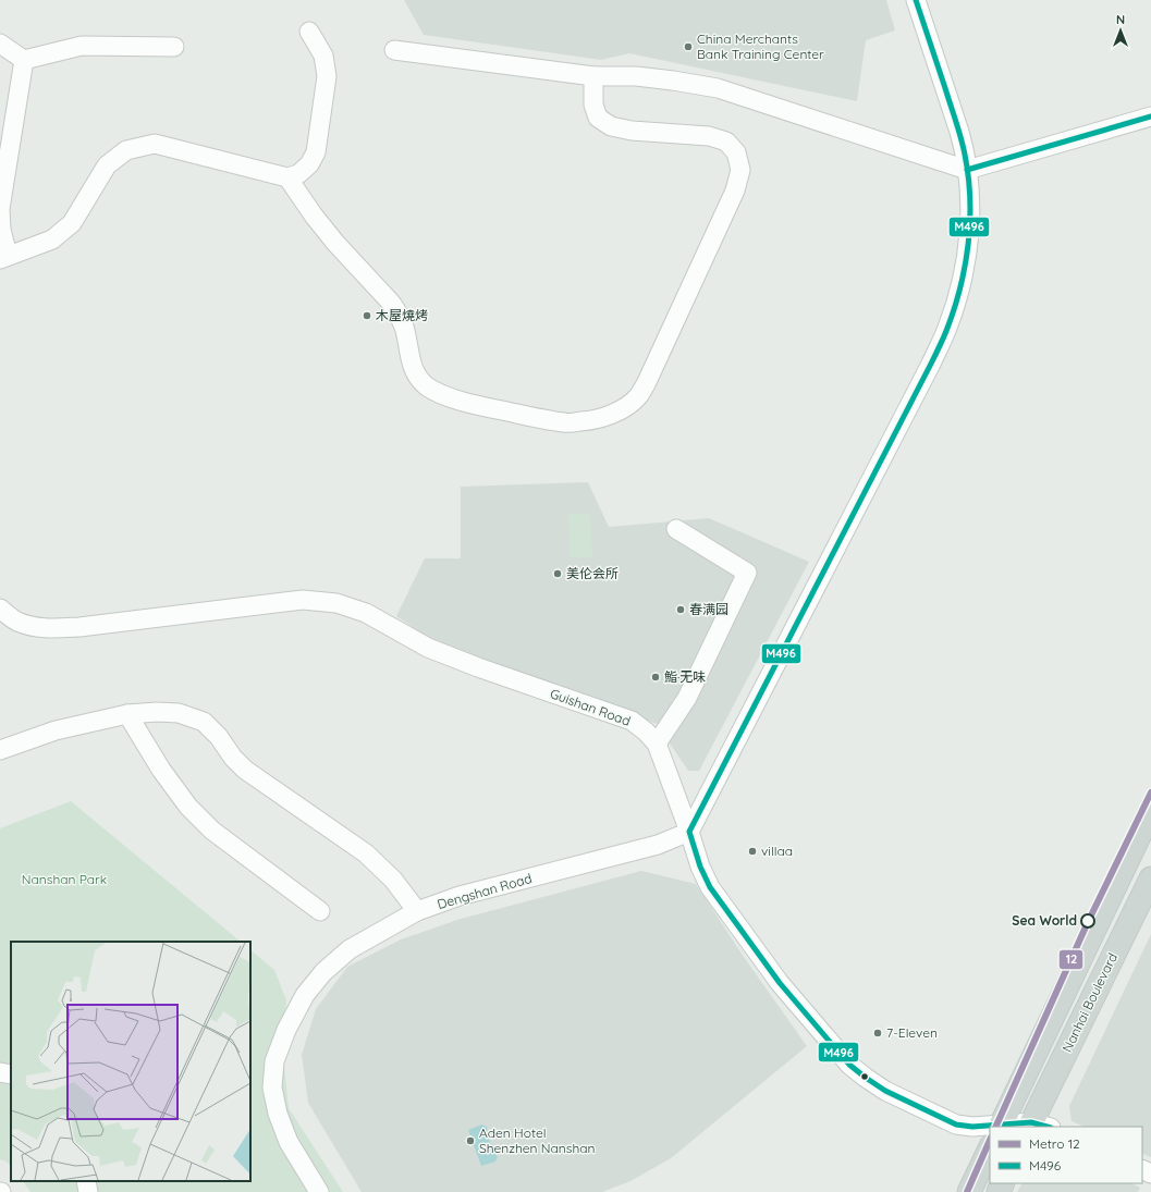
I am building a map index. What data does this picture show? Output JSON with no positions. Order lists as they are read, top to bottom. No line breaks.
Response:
{"streets":{"main road":["Nanhai Boulevard"],"street":["Guishan Road","Dengshan Road"]},"crossings":[["Guishan Road","Dengshan Road"],["Guishan Road","Nanhai Boulevard"]],"parks":["Nanshan Park"],"places":["China Merchants Bank Training Center","木屋燒烤","美伦会所","春满园","鮨·无味","villaa","Sea World","7-Eleven","Aden Hotel Shenzhen Nanshan"],"lines":["transit line M496","metro line 12"],"legend":["Metro 12","M496"],"north":"top"}
